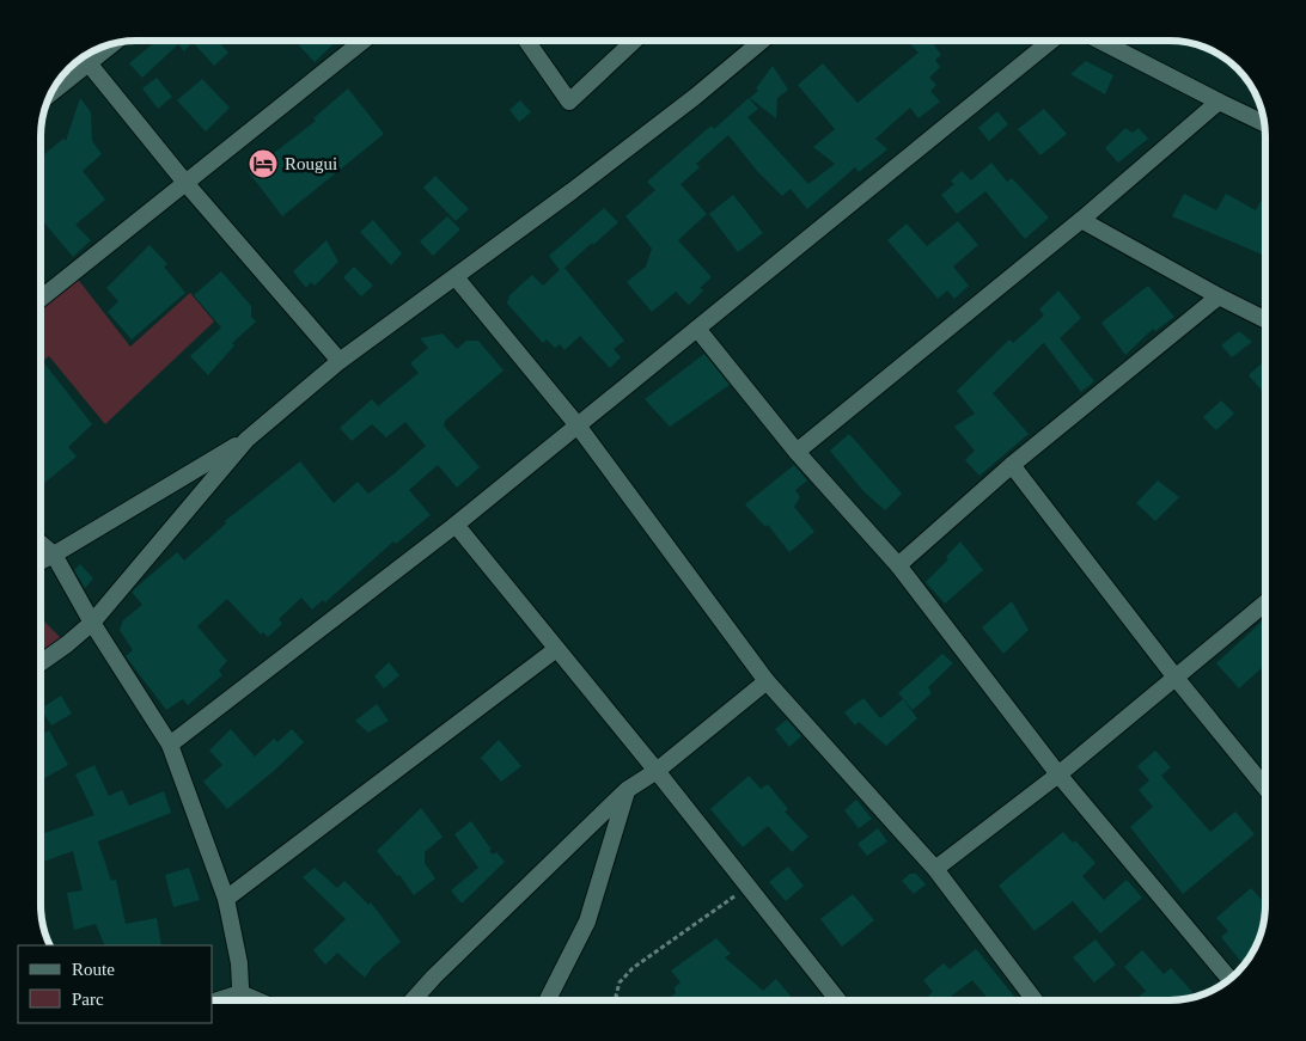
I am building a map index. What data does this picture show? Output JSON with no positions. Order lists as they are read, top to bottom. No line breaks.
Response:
{"places":{"hotel":["Rougui"]},"legend":["Route","Parc"]}
